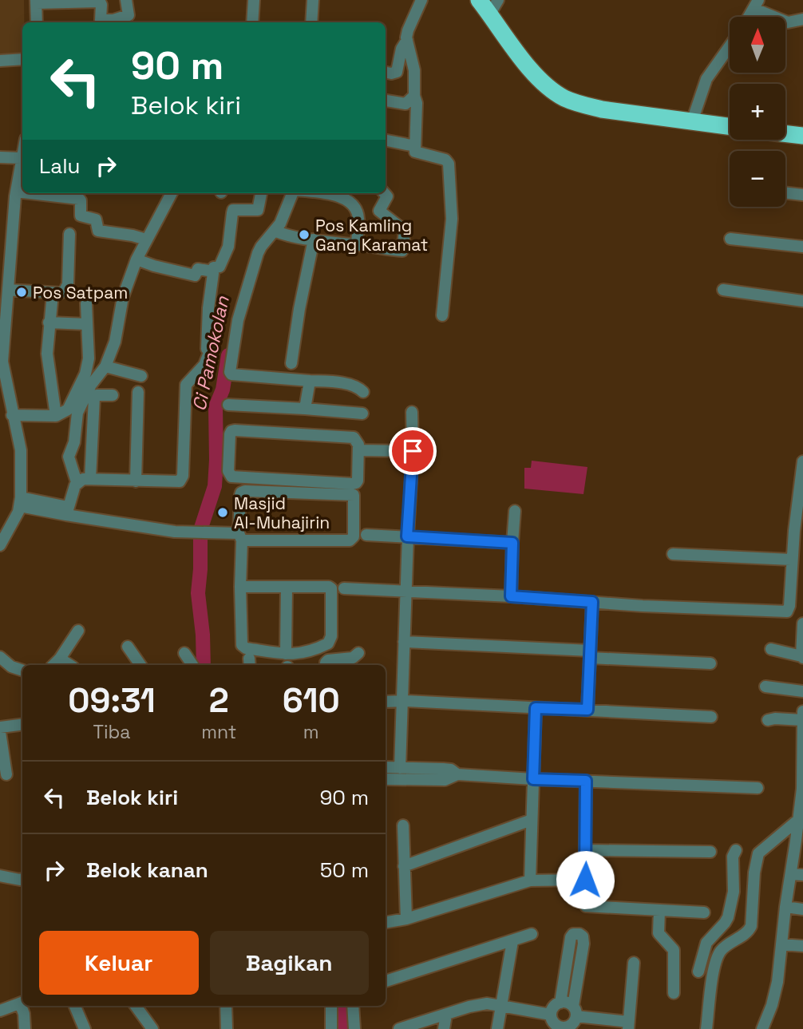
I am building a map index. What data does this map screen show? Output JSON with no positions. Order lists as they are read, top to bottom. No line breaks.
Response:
{"water":["Ci Pamokolan"],"places":["Pos Kamling Gang Karamat","Pos Satpam","Masjid Al-Muhajirin"],"north":"top","page":{"map_buttons":["+","−"],"turn":["90 m","Belok kiri"],"then":"Lalu","eta":["09:31","Tiba","2","mnt","610","m"],"list":[{"name":"Belok kiri","value":"90 m"},{"name":"Belok kanan","value":"50 m"}],"buttons":["Keluar","Bagikan"]}}
